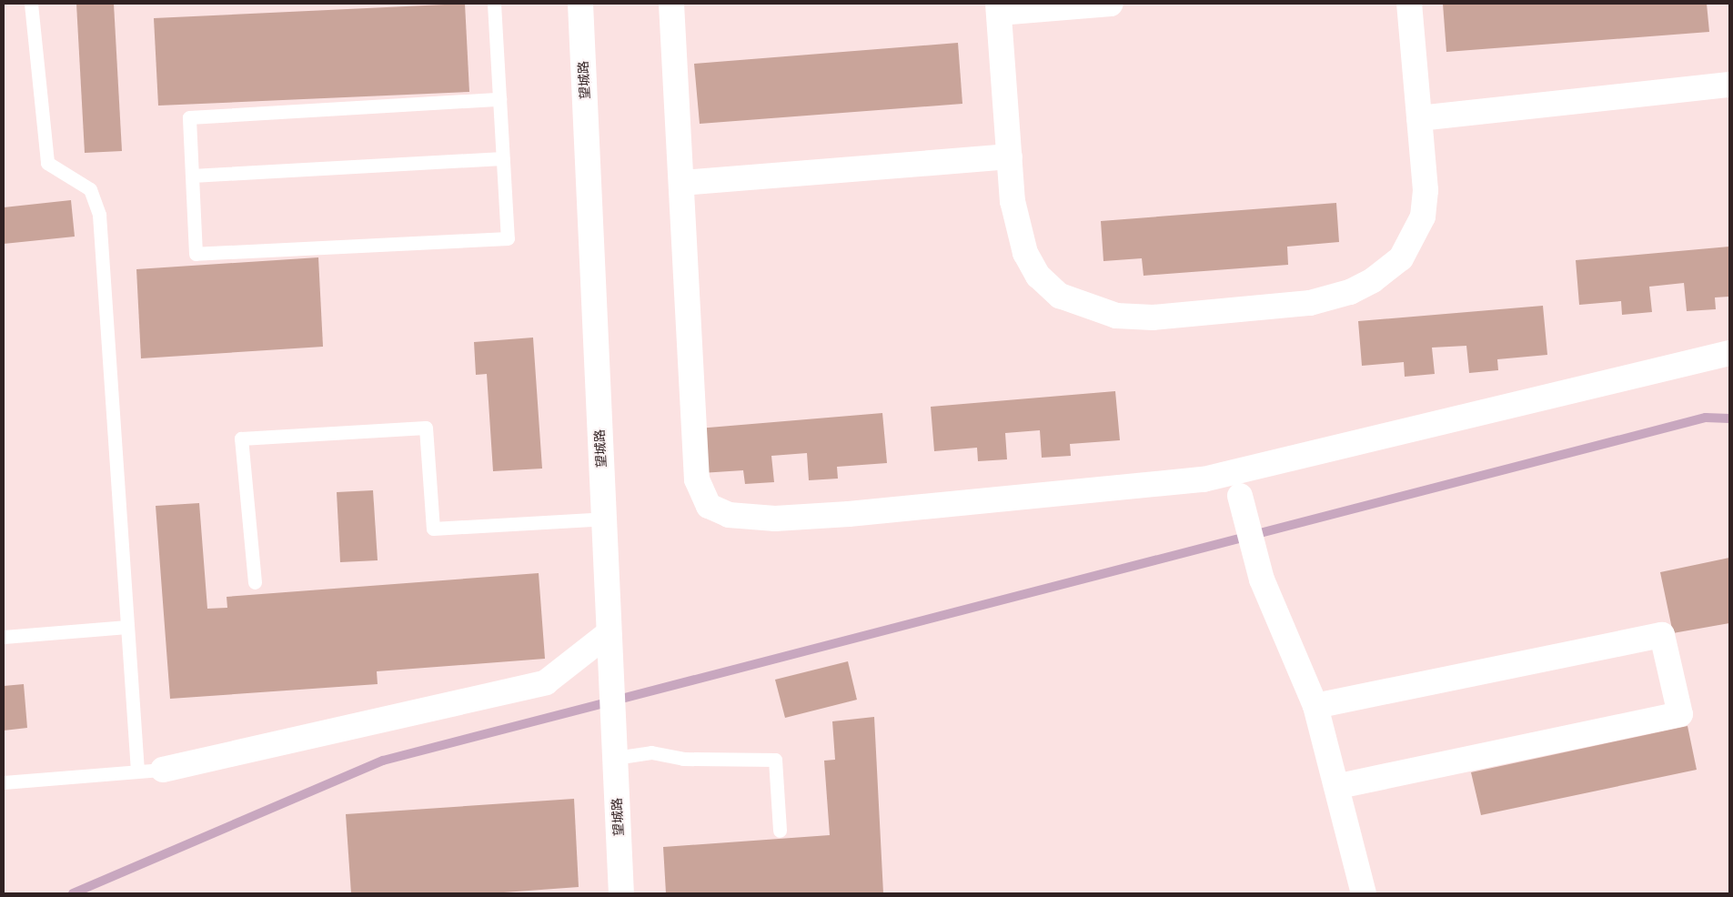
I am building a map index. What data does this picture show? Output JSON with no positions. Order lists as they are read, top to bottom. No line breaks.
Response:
{"streets":{"street":["望城路"]}}
